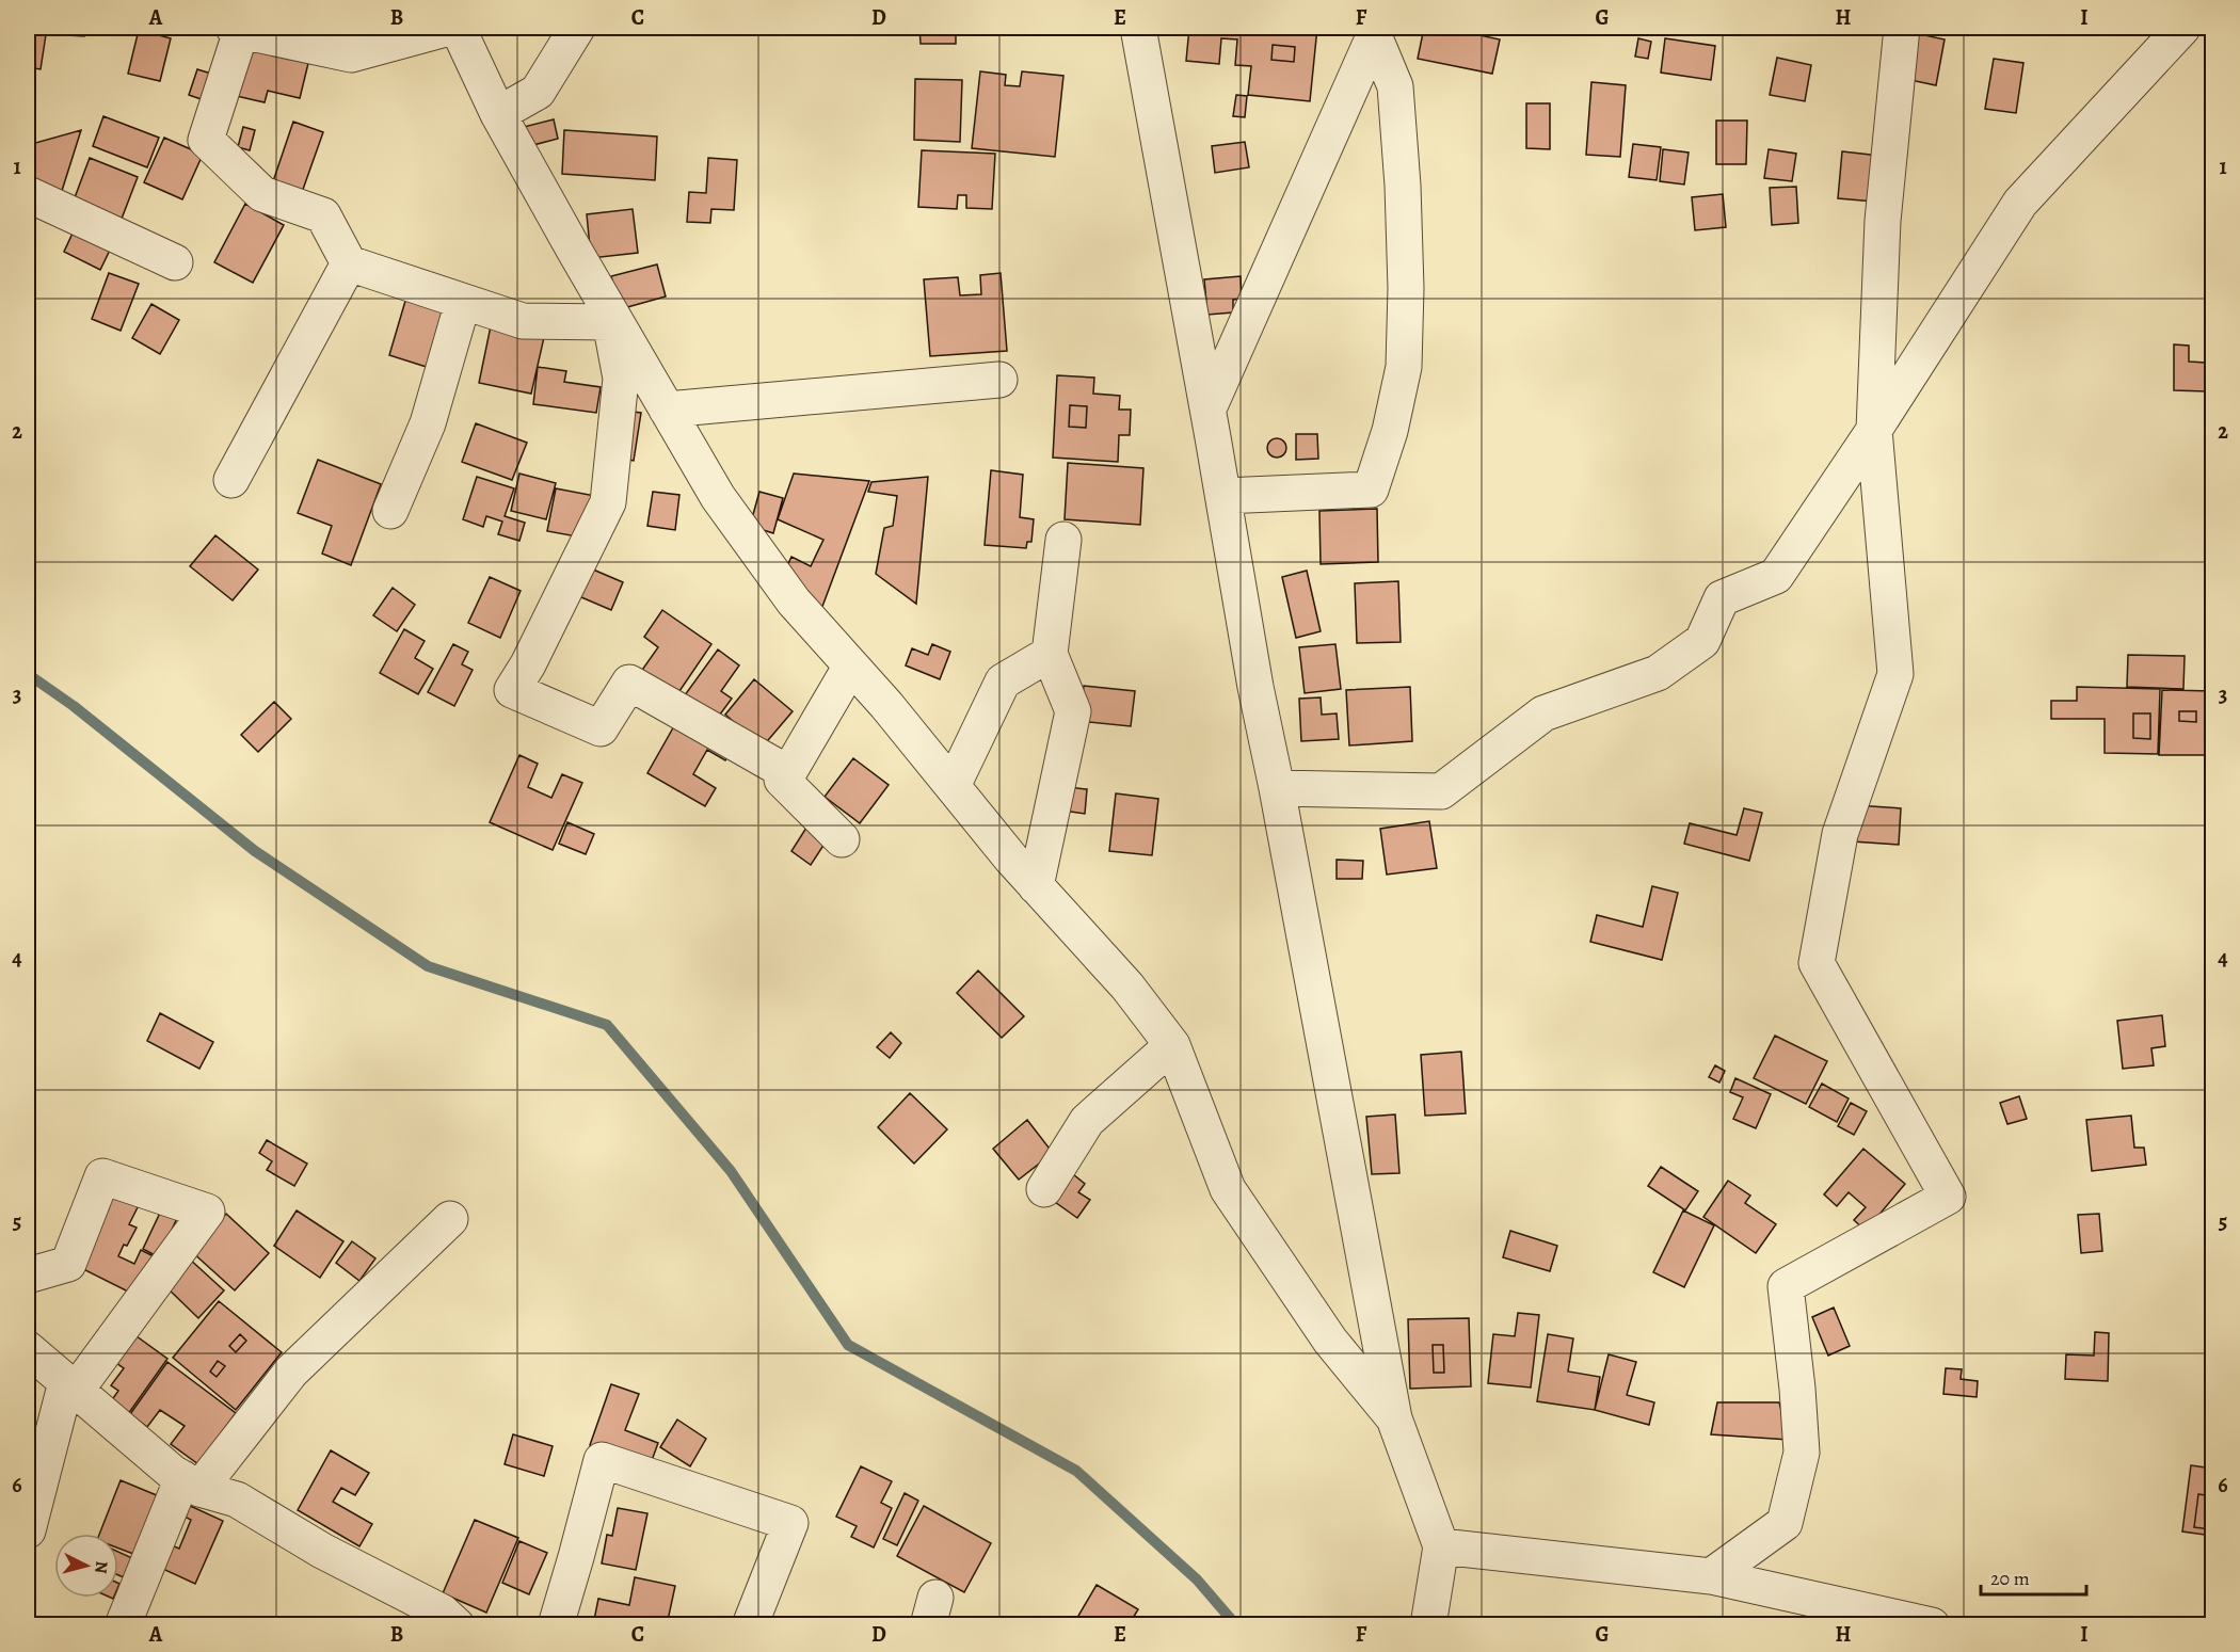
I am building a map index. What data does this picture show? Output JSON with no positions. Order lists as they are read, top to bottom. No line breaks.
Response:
{"scale_bar":"20 m","north":"right","grid":{"columns":["A","B","C","D","E","F","G","H","I"],"rows":["1","2","3","4","5","6"]}}
